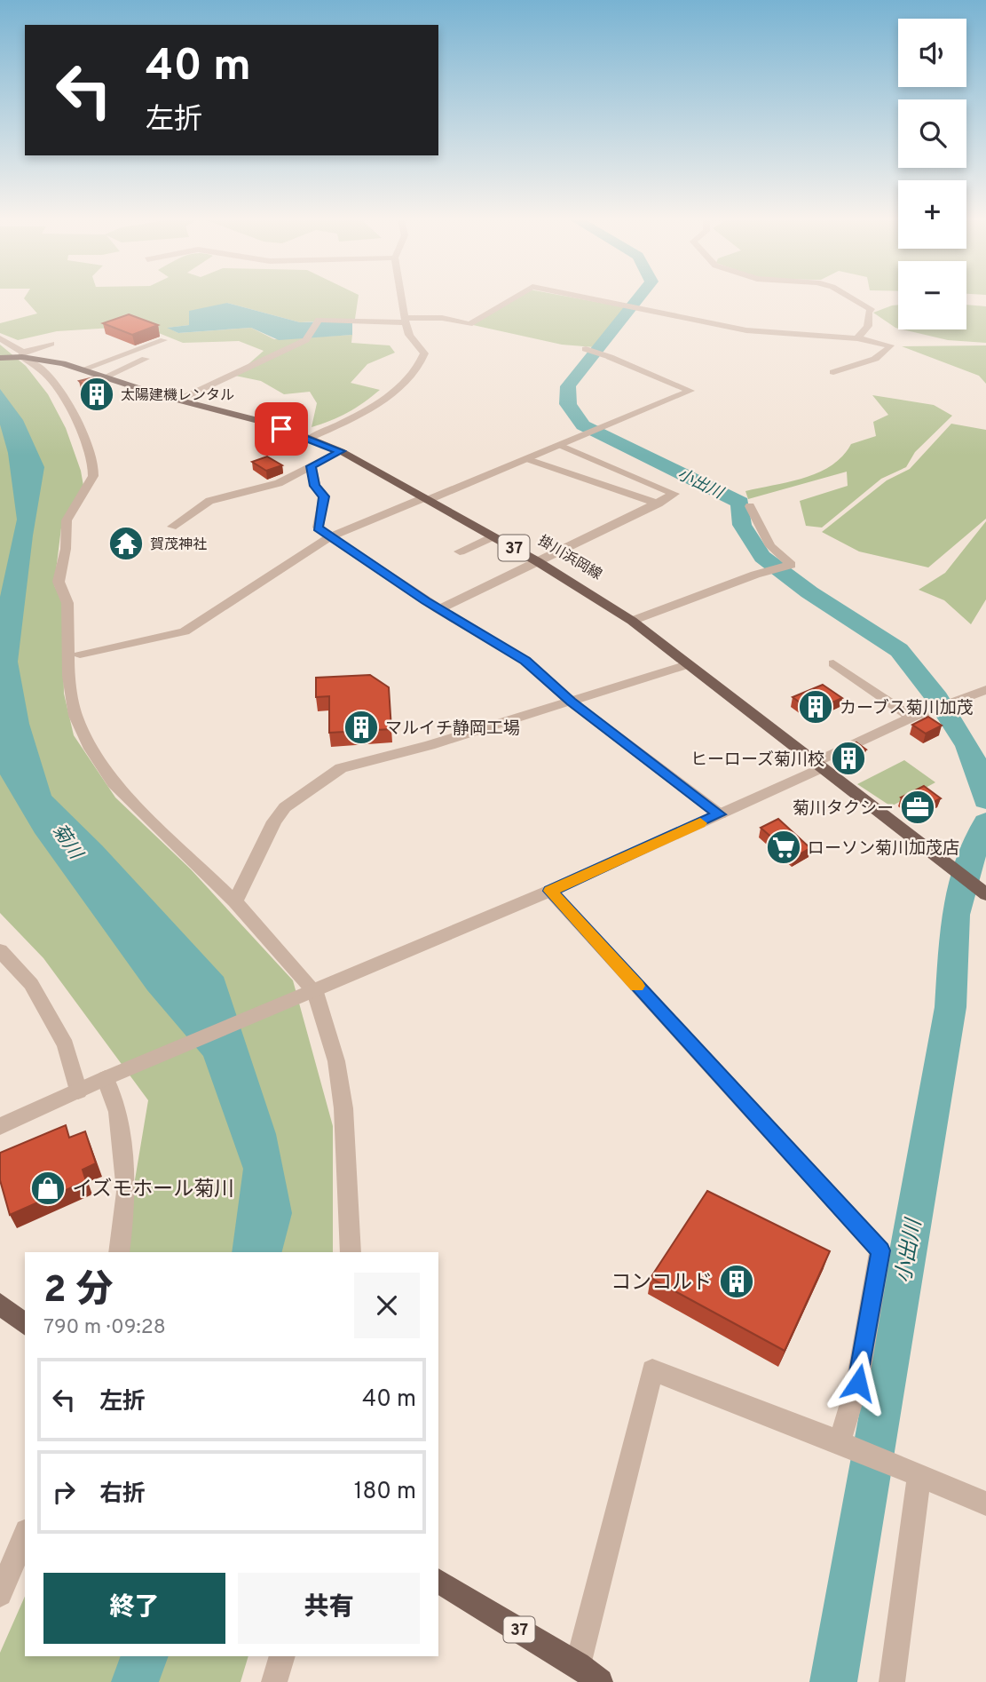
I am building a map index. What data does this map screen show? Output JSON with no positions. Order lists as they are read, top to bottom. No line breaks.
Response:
{"streets":{"main road":["37","掛川浜岡線"]},"water":["小出川","菊川"],"places":{"building":["太陽建機レンタル","カーブス菊川加茂","マルイチ静岡工場","ヒーローズ菊川校","コンコルド"],"temple":["賀茂神社"],"office":["菊川タクシー"],"supermarket":["ローソン菊川加茂店"],"shop":["イズモホール菊川"]},"page":{"map_buttons":["+","−"],"turn":["40 m","左折"],"heading":["2 分","790 m · 09:28"],"list":[{"name":"左折","value":"40 m"},{"name":"右折","value":"180 m"}],"buttons":["終了","共有"]}}
